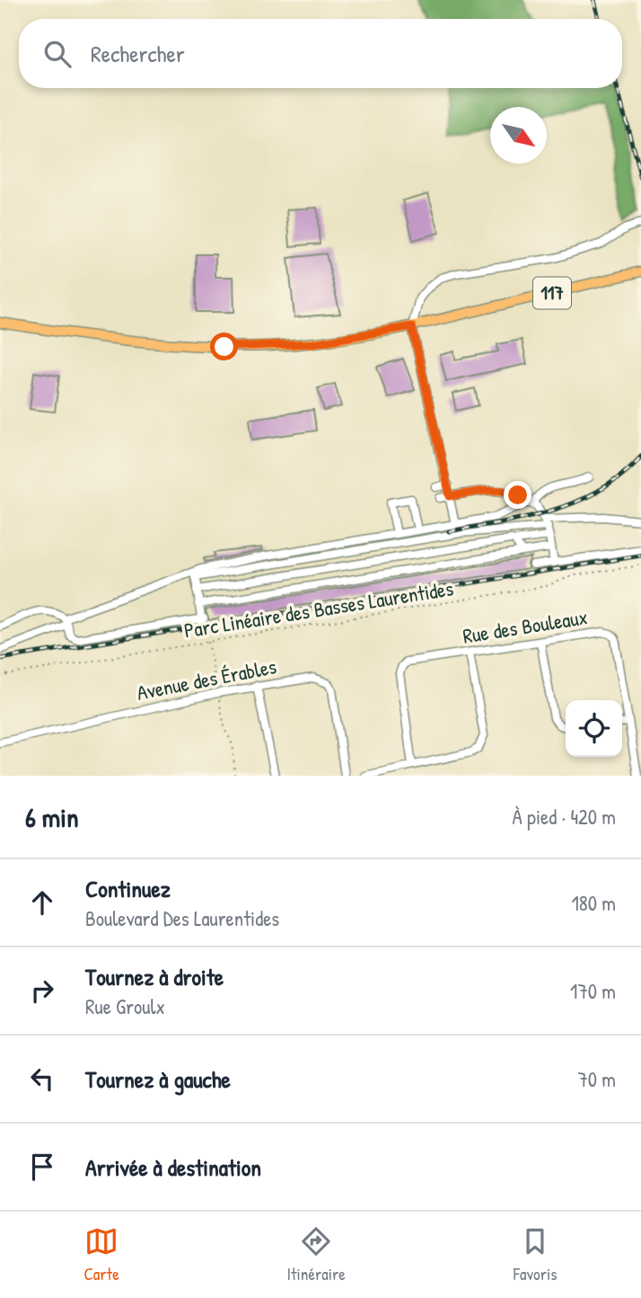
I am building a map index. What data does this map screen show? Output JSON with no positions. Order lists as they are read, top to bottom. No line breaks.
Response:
{"streets":{"main road":["117"],"street":["Rue des Bouleaux","Avenue des Érables"],"path":["Parc Linéaire des Basses Laurentides"]},"north":"bottom right","page":{"search":"Rechercher","heading":["6 min","À pied · 420 m"],"list":[["Continuez","Boulevard Des Laurentides","180 m"],["Tournez à droite","Rue Groulx","170 m"],["Tournez à gauche","70 m"],"Arrivée à destination"],"nav":["Carte","Itinéraire","Favoris"]}}
